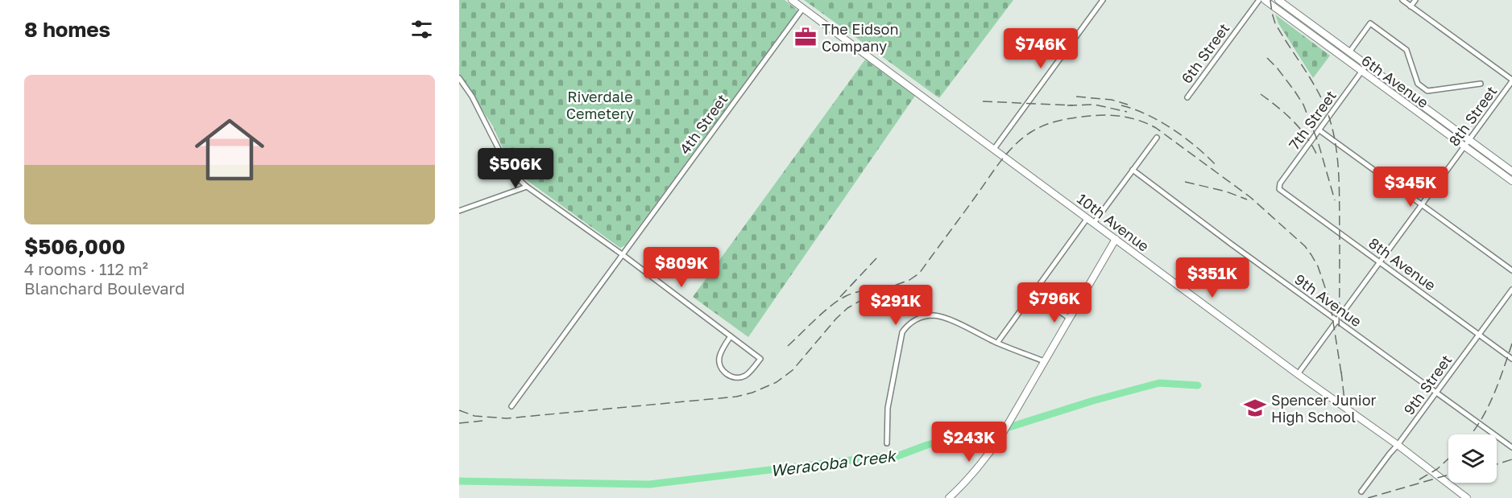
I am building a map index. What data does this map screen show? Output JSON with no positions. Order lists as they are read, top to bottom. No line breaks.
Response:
{"streets":{"main road":["6th Avenue","10th Avenue"],"street":["6th Street","8th Street","7th Street","4th Street","8th Avenue","9th Avenue","9th Street"]},"crossings":[["6th Avenue","8th Street"],["6th Avenue","7th Street"],["8th Street","10th Avenue"],["8th Street","8th Avenue"],["8th Street","9th Avenue"],["7th Street","8th Avenue"],["4th Street","10th Avenue"],["10th Avenue","9th Street"],["8th Avenue","9th Street"],["9th Avenue","9th Street"]],"water":["Weracoba Creek"],"parks":["Riverdale Cemetery"],"places":{"office":["The Eidson Company"],"school or university":["Spencer Junior High School"]},"page":{"heading":"8 homes","price":["$746K","$506K","$345K","$809K","$351K","$796K","$291K","$243K"],"list":[{"name":"$506,000","note":"4 rooms · 112 m² · Blanchard Boulevard"}]}}
